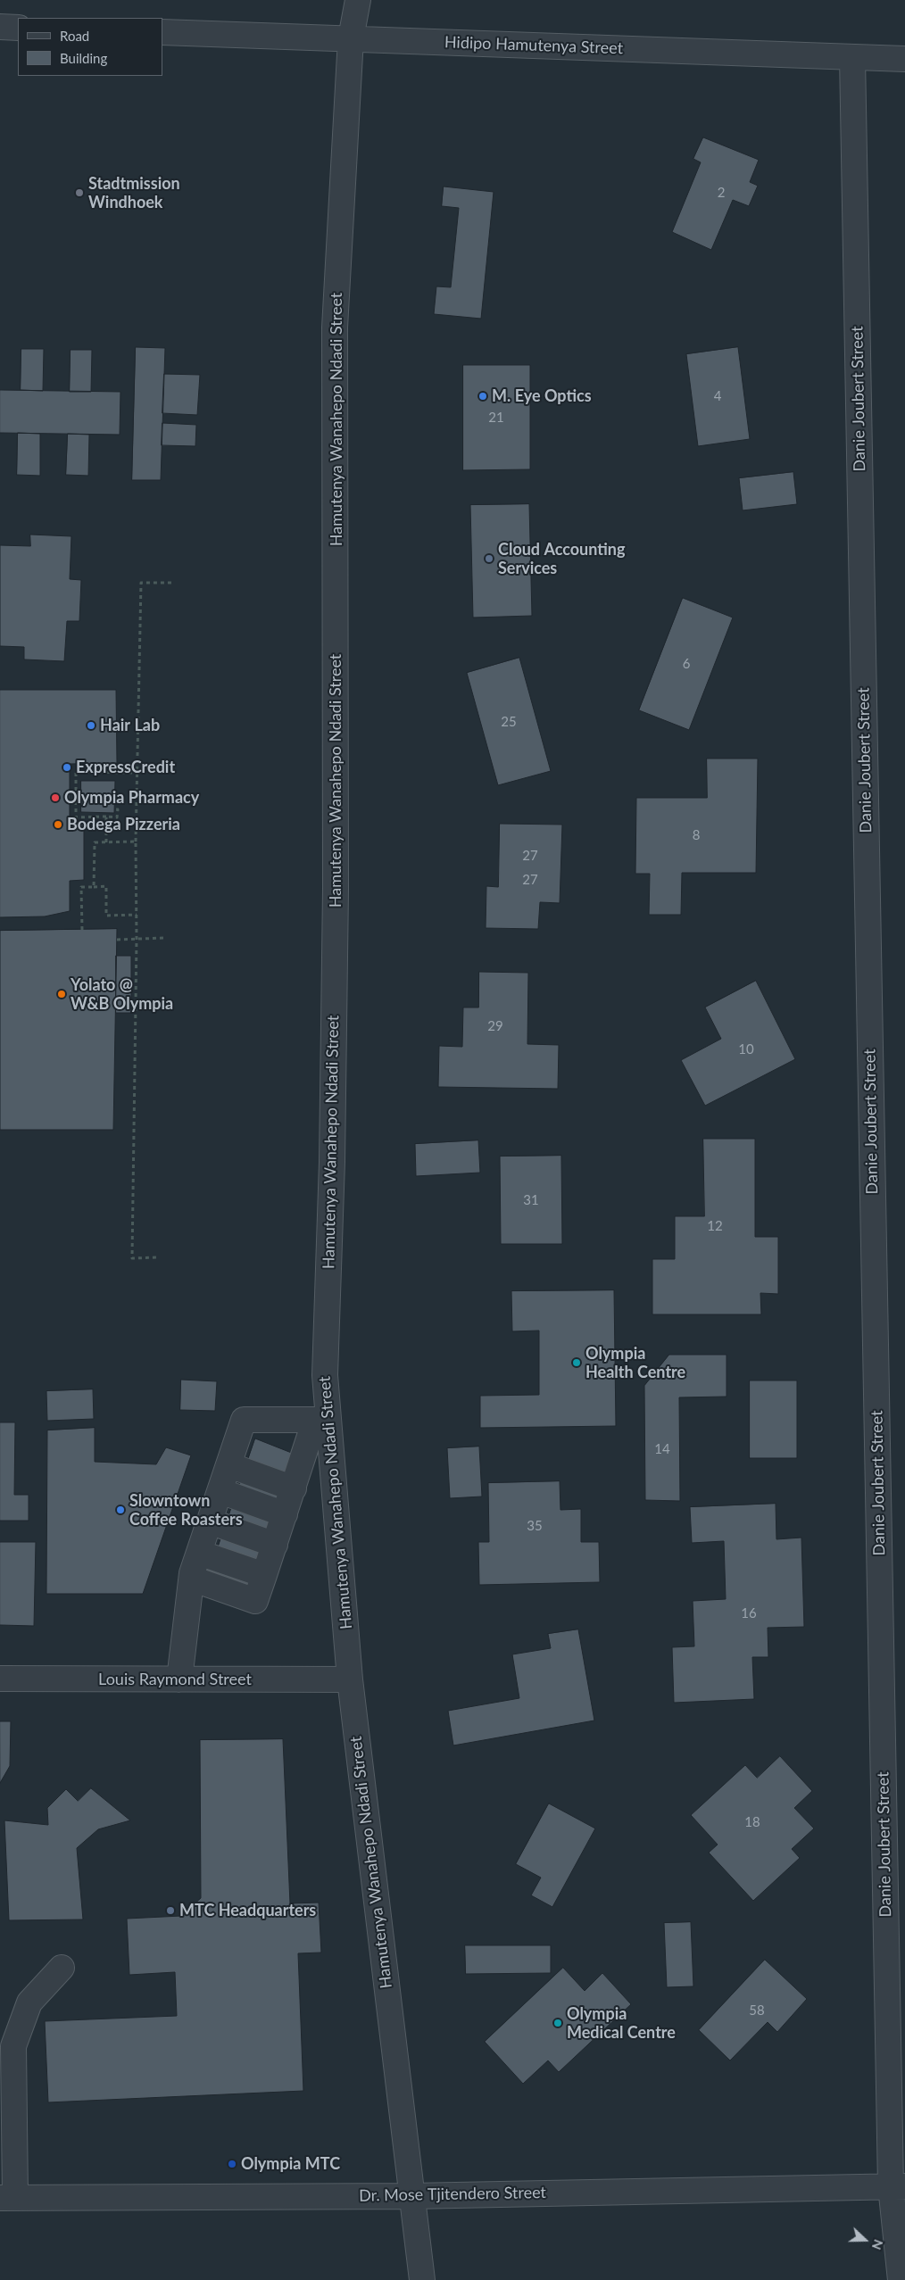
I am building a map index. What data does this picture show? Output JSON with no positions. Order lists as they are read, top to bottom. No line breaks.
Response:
{"streets":{"street":["Hidipo Hamutenya Street","Danie Joubert Street","Hamutenya Wanahepo Ndadi Street","Louis Raymond Street","Dr. Mose Tjitendero Street"]},"crossings":[["Hidipo Hamutenya Street","Danie Joubert Street"],["Hidipo Hamutenya Street","Hamutenya Wanahepo Ndadi Street"],["Danie Joubert Street","Dr. Mose Tjitendero Street"],["Hamutenya Wanahepo Ndadi Street","Louis Raymond Street"],["Hamutenya Wanahepo Ndadi Street","Dr. Mose Tjitendero Street"]],"places":["Stadtmission Windhoek","M. Eye Optics","Cloud Accounting Services","Hair Lab","ExpressCredit","Olympia Pharmacy","Bodega Pizzeria","Yolato @ W&B Olympia","Olympia Health Centre","Slowntown Coffee Roasters","MTC Headquarters","Olympia Medical Centre","Olympia MTC"],"house_numbers":["2","4","21","6","25","8","27","27","29","10","31","12","14","35","16","18","58"],"legend":["Road","Building"],"north":"right"}
